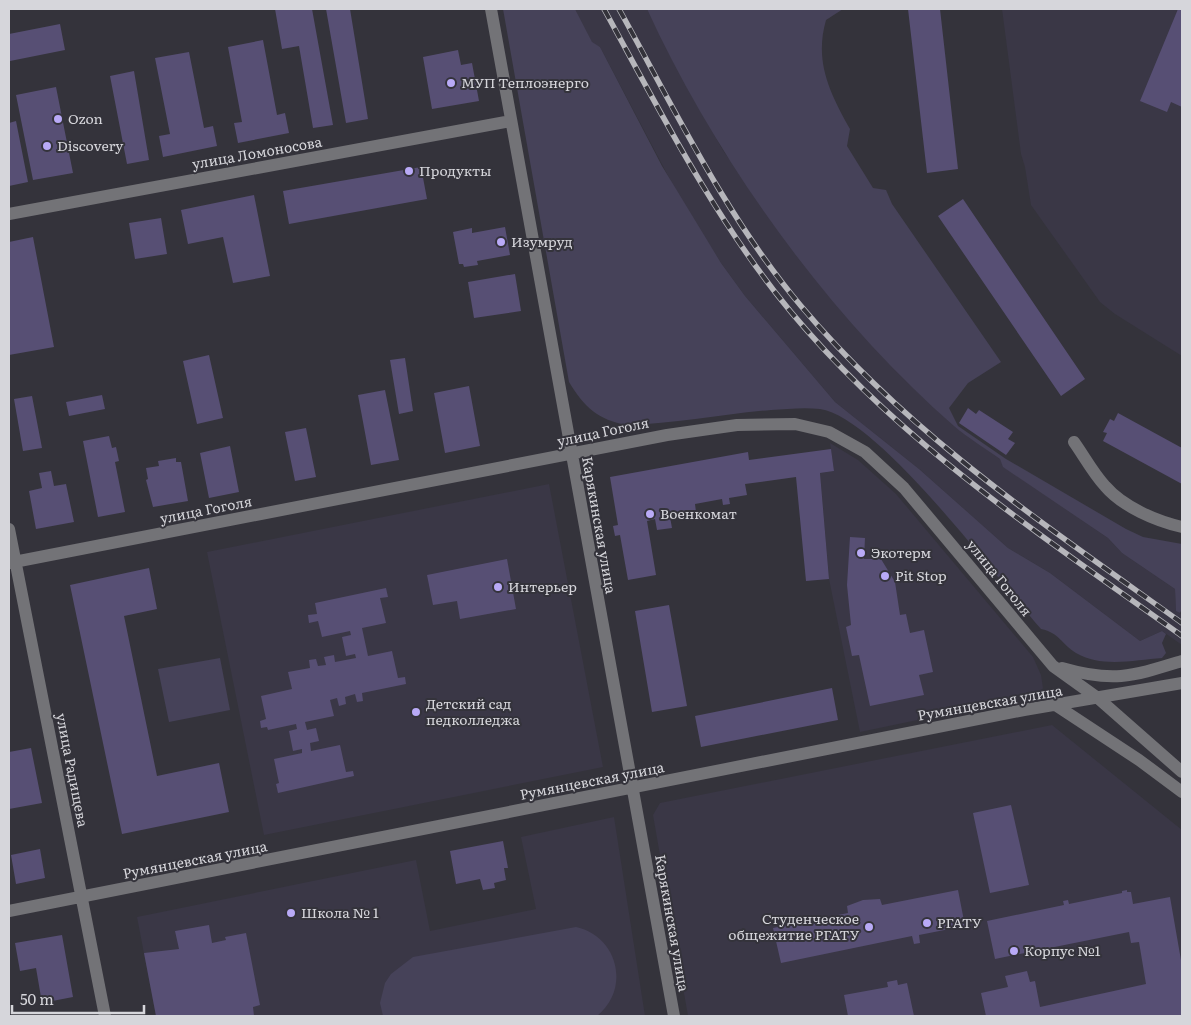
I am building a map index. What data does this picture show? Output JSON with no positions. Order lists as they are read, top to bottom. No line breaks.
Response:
{"streets":{"street":["улица Ломоносова","улица Гоголя","Карякинская улица","Румянцевская улица","улица Радищева"]},"crossings":[["улица Ломоносова","Карякинская улица"],["улица Гоголя","Карякинская улица"],["улица Гоголя","Румянцевская улица"],["улица Гоголя","улица Радищева"],["Карякинская улица","Румянцевская улица"],["Румянцевская улица","улица Радищева"]],"places":["МУП Теплоэнерго","Ozon","Discovery","Продукты","Изумруд","Военкомат","Экотерм","Pit Stop","Интерьер","Детский сад педколледжа","Школа № 1","РГАТУ","Студенческое общежитие РГАТУ","Корпус №1"],"scale_bar":"50 m"}
